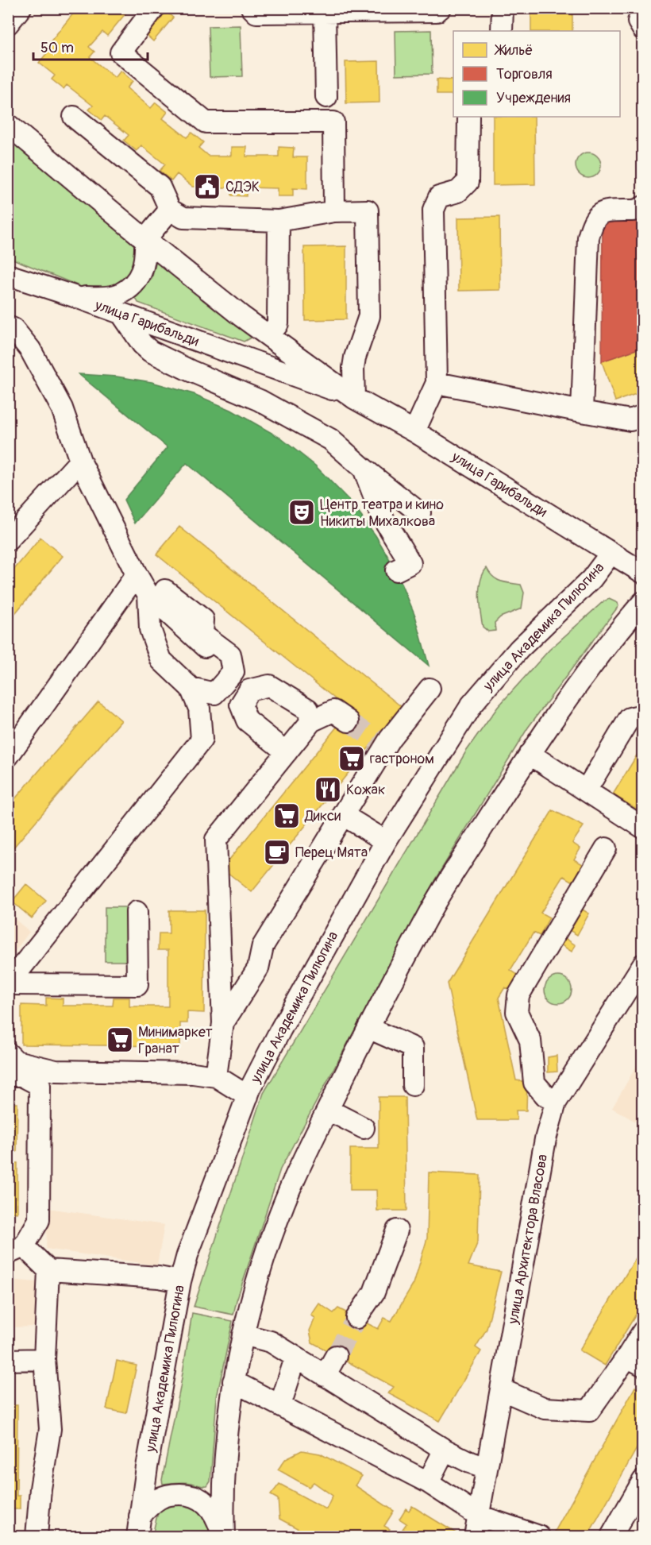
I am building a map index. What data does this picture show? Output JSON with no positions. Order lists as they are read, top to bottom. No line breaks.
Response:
{"streets":{"street":["улица Гарибальди","улица Академика Пилюгина","улица Архитектора Власова"]},"crossings":[["улица Гарибальди","улица Академика Пилюгина"]],"places":{"public building":["СДЭК"],"theatre":["Центр театра и кино Никиты Михалкова"],"supermarket":["гастроном","Дикси","Минимаркет Гранат"],"restaurant":["Кожак"],"cafe":["Перец Мята"]},"legend":["Жильё","Торговля","Учреждения"],"scale_bar":"50 m"}
